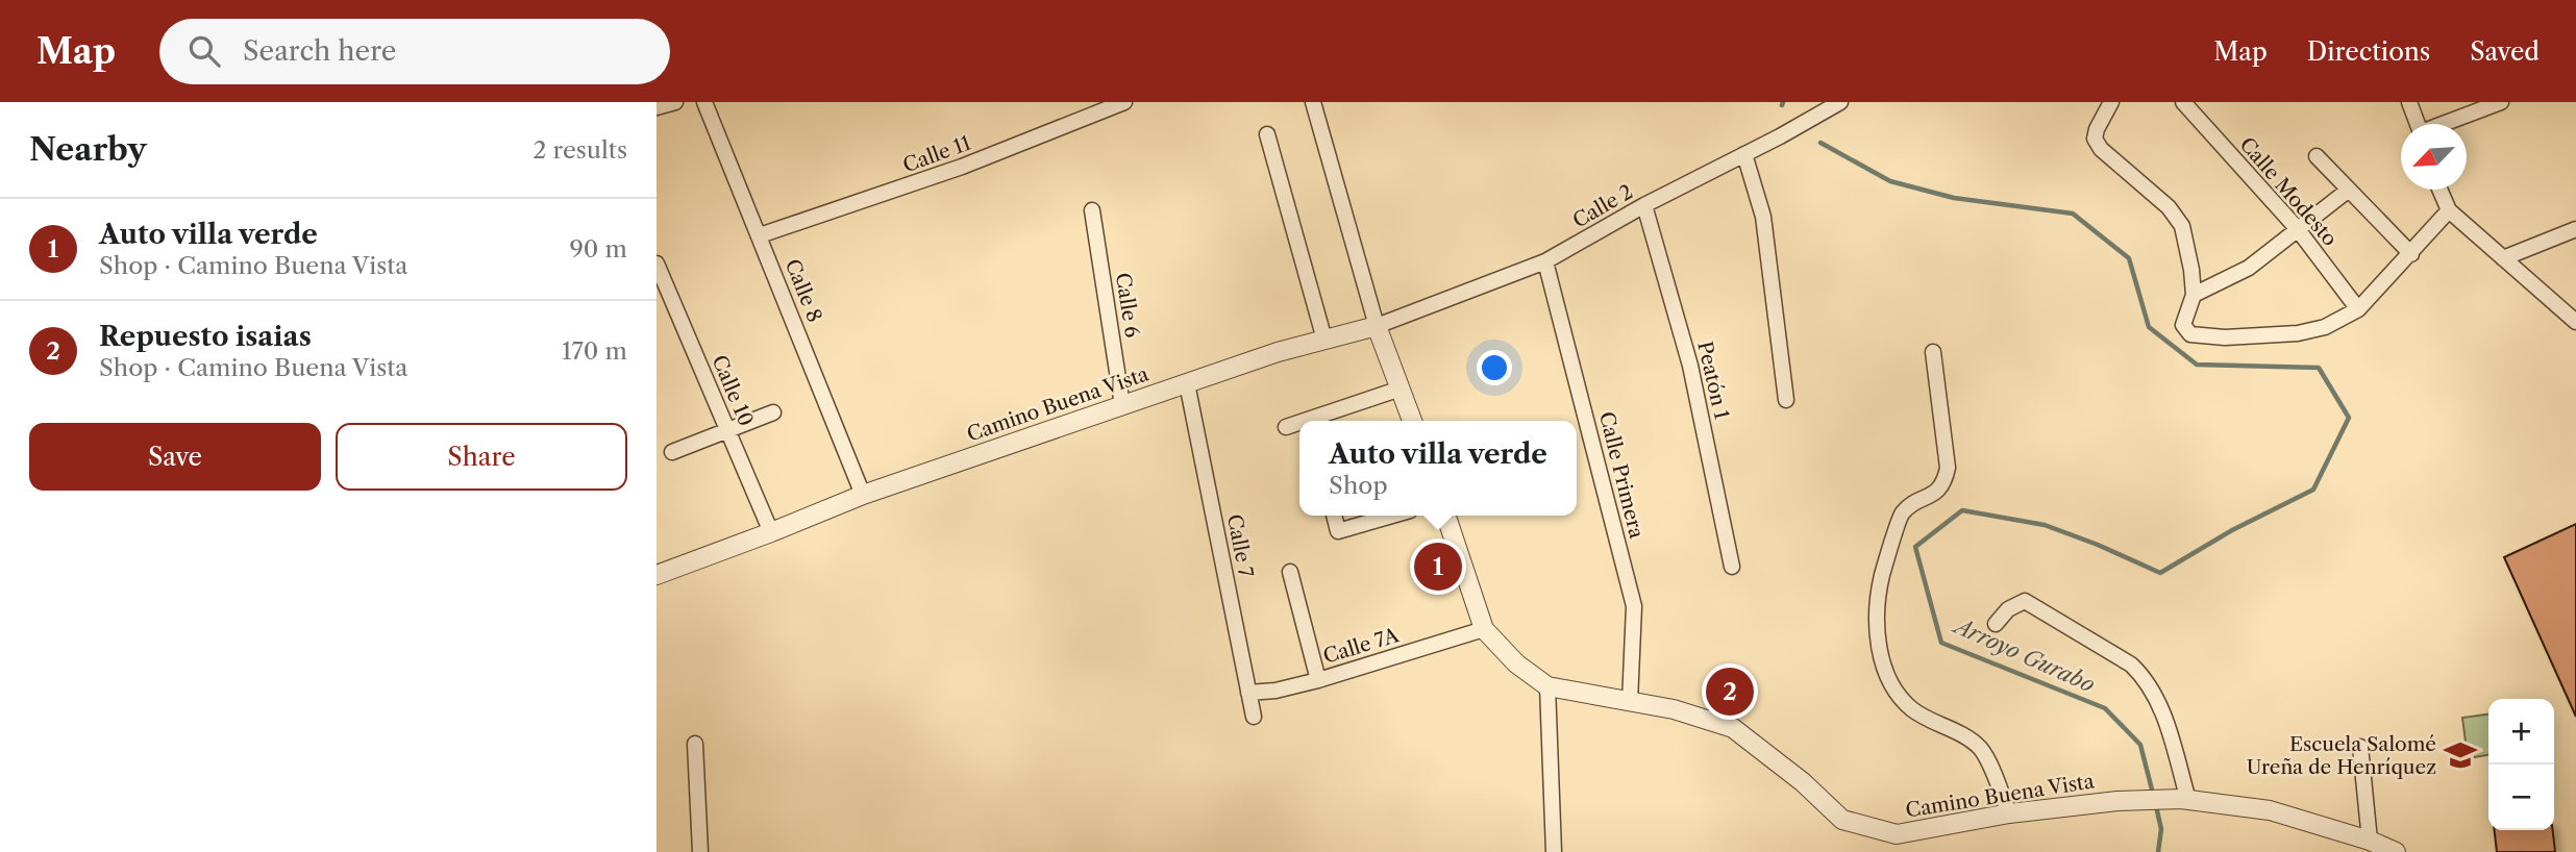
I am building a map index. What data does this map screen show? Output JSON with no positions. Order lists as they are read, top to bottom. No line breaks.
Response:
{"streets":{"street":["Calle 11","Calle Modesto","Calle 2","Calle 8","Calle 6","Peatón 1","Calle 10","Camino Buena Vista","Calle Primera","Calle 7","Calle 7A"]},"crossings":[["Calle 11","Calle 8"],["Calle 2","Peatón 1"],["Calle 2","Camino Buena Vista"],["Calle 2","Calle Primera"],["Calle 8","Camino Buena Vista"],["Calle 6","Camino Buena Vista"],["Calle 10","Camino Buena Vista"],["Camino Buena Vista","Calle Primera"],["Camino Buena Vista","Calle 7"],["Camino Buena Vista","Calle 7A"],["Calle 7","Calle 7A"]],"water":["Arroyo Gurabo"],"places":{"school or university":["Escuela Salomé Ureña de Henríquez"]},"north":"bottom left","page":{"header":"Map","search":"Search here","nav":["Map","Directions","Saved"],"heading":["Nearby","2 results"],"list":[{"mark":"1","name":"Auto villa verde","note":"Shop · Camino Buena Vista","value":"90 m"},{"mark":"2","name":"Repuesto isaias","note":"Shop · Camino Buena Vista","value":"170 m"}],"buttons":["Save","Share"],"popup":["Auto villa verde","Shop"],"pins":["1","2"],"map_buttons":["+","−"]}}
